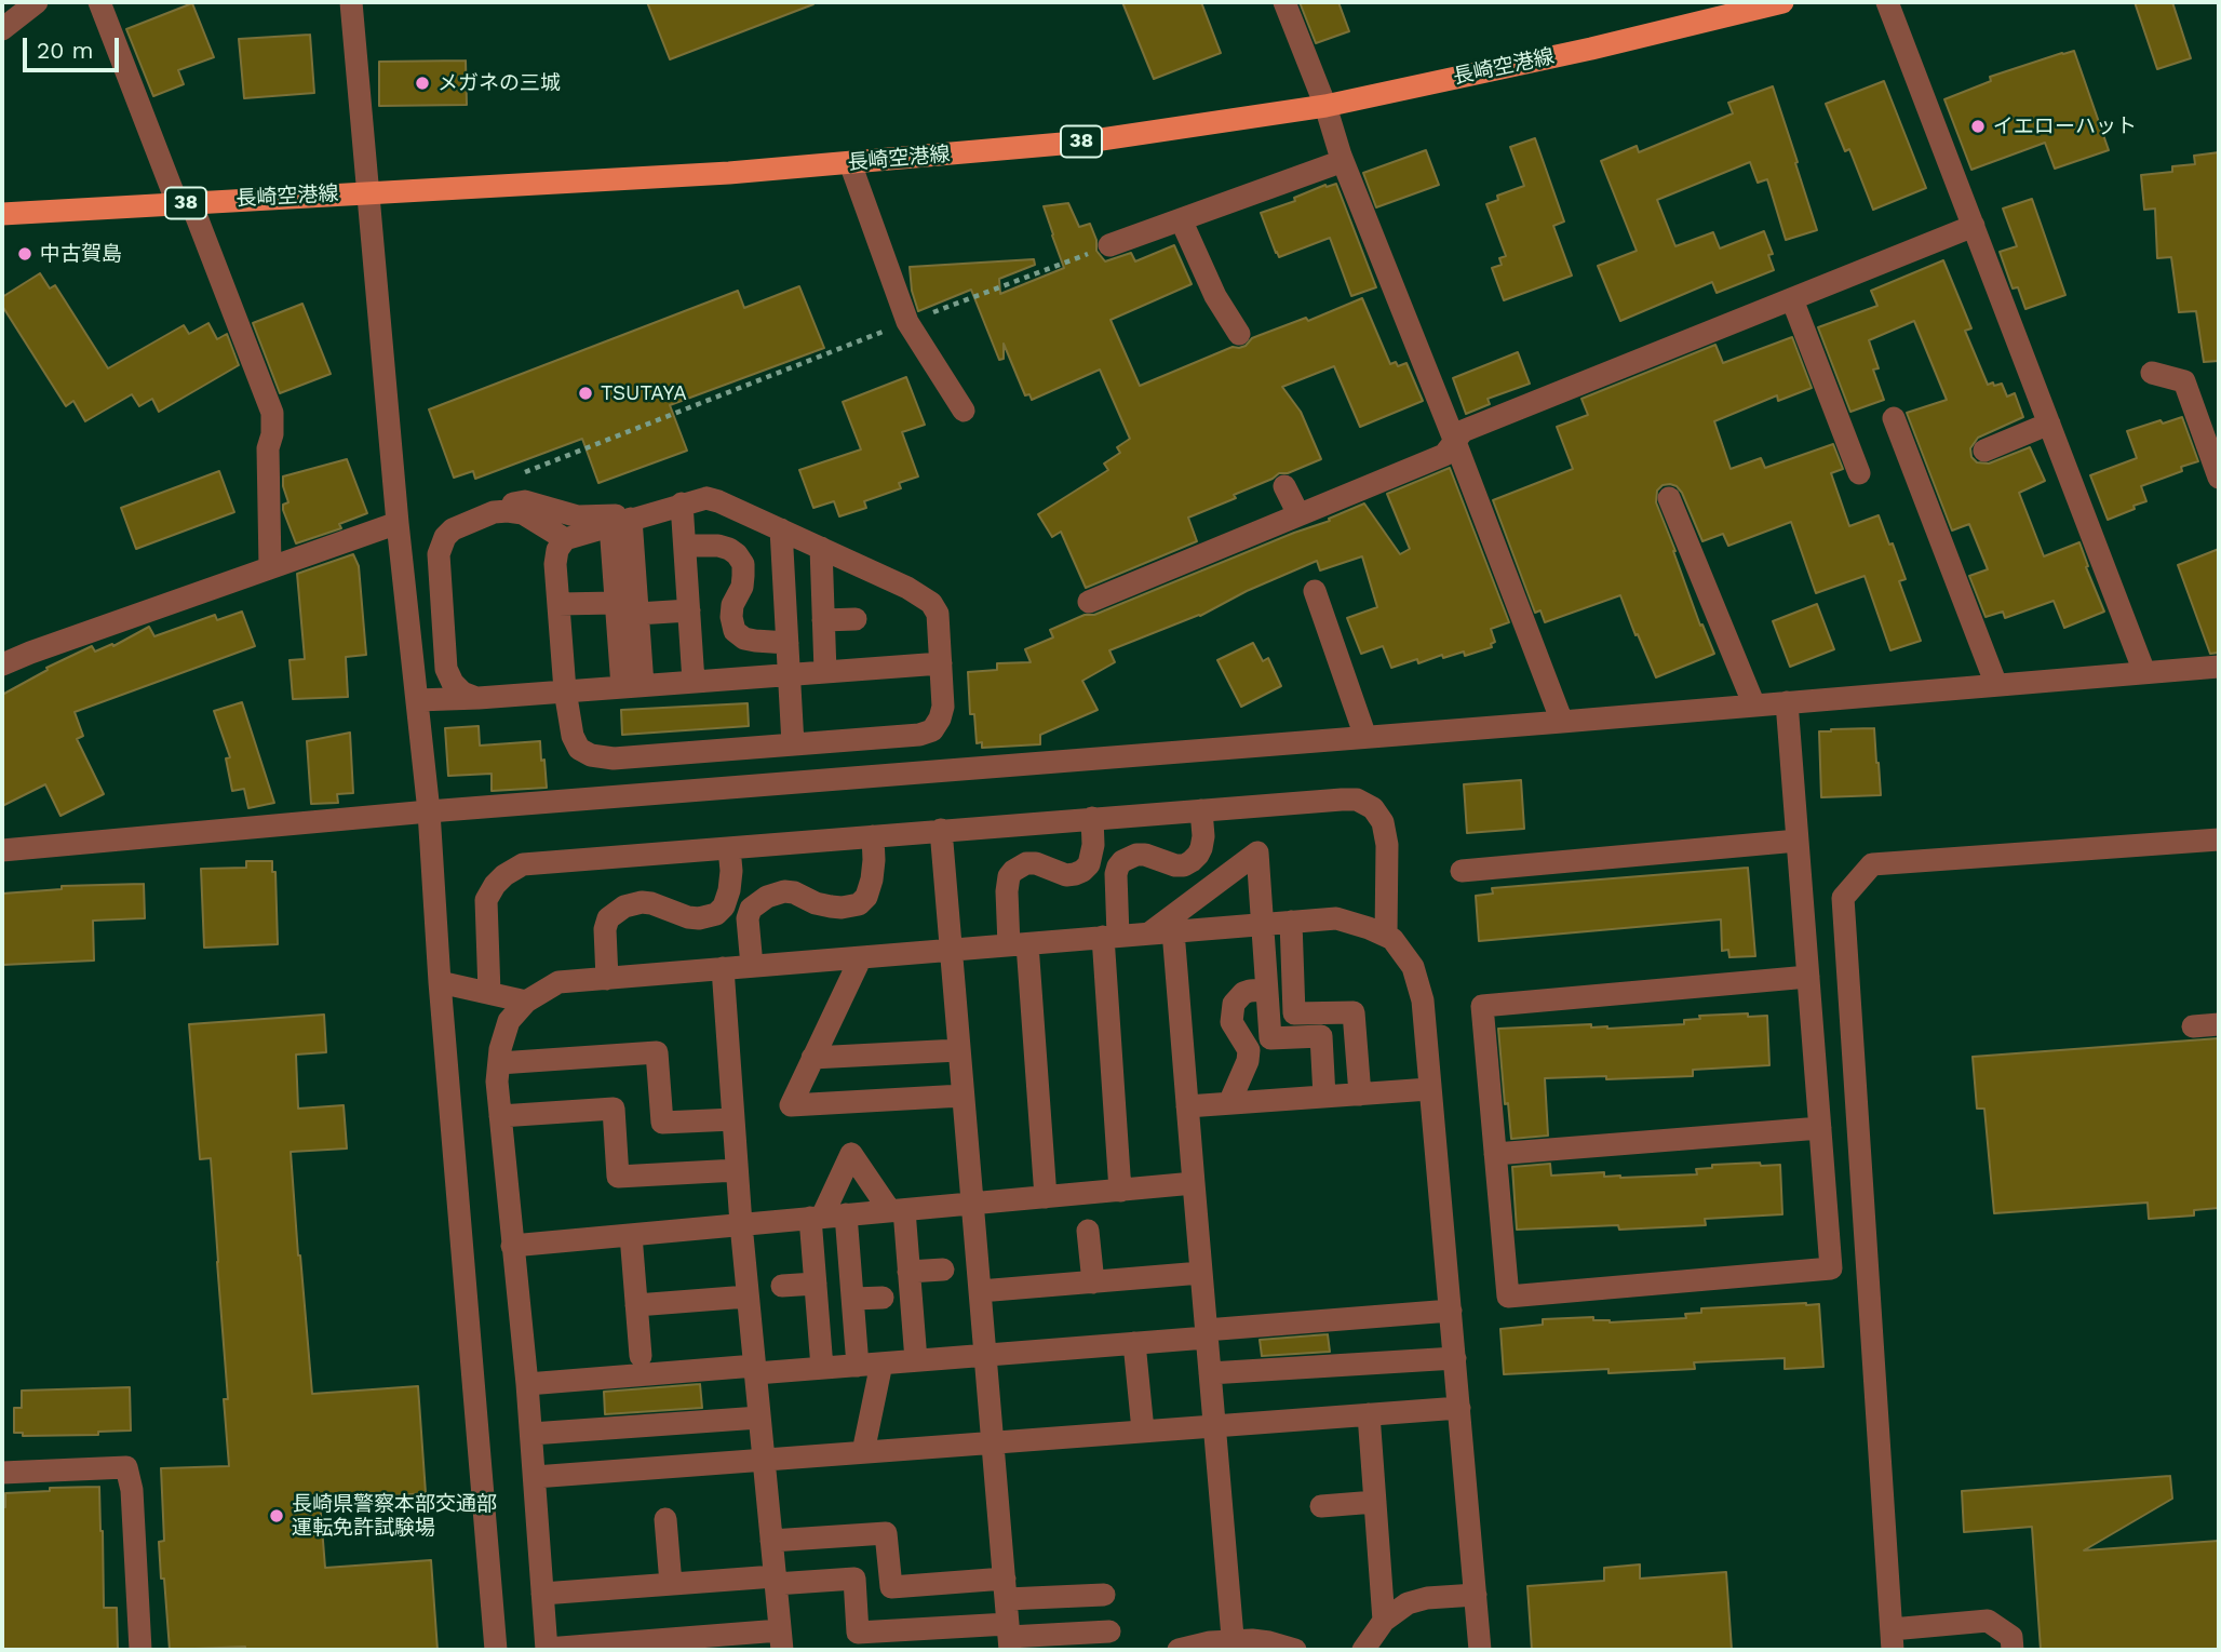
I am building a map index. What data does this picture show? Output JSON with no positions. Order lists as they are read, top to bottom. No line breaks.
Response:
{"streets":{"main road":["長崎空港線","38"]},"places":["メガネの三城","イエローハット","中古賀島","TSUTAYA","長崎県警察本部交通部 運転免許試験場"],"scale_bar":"20 m"}
